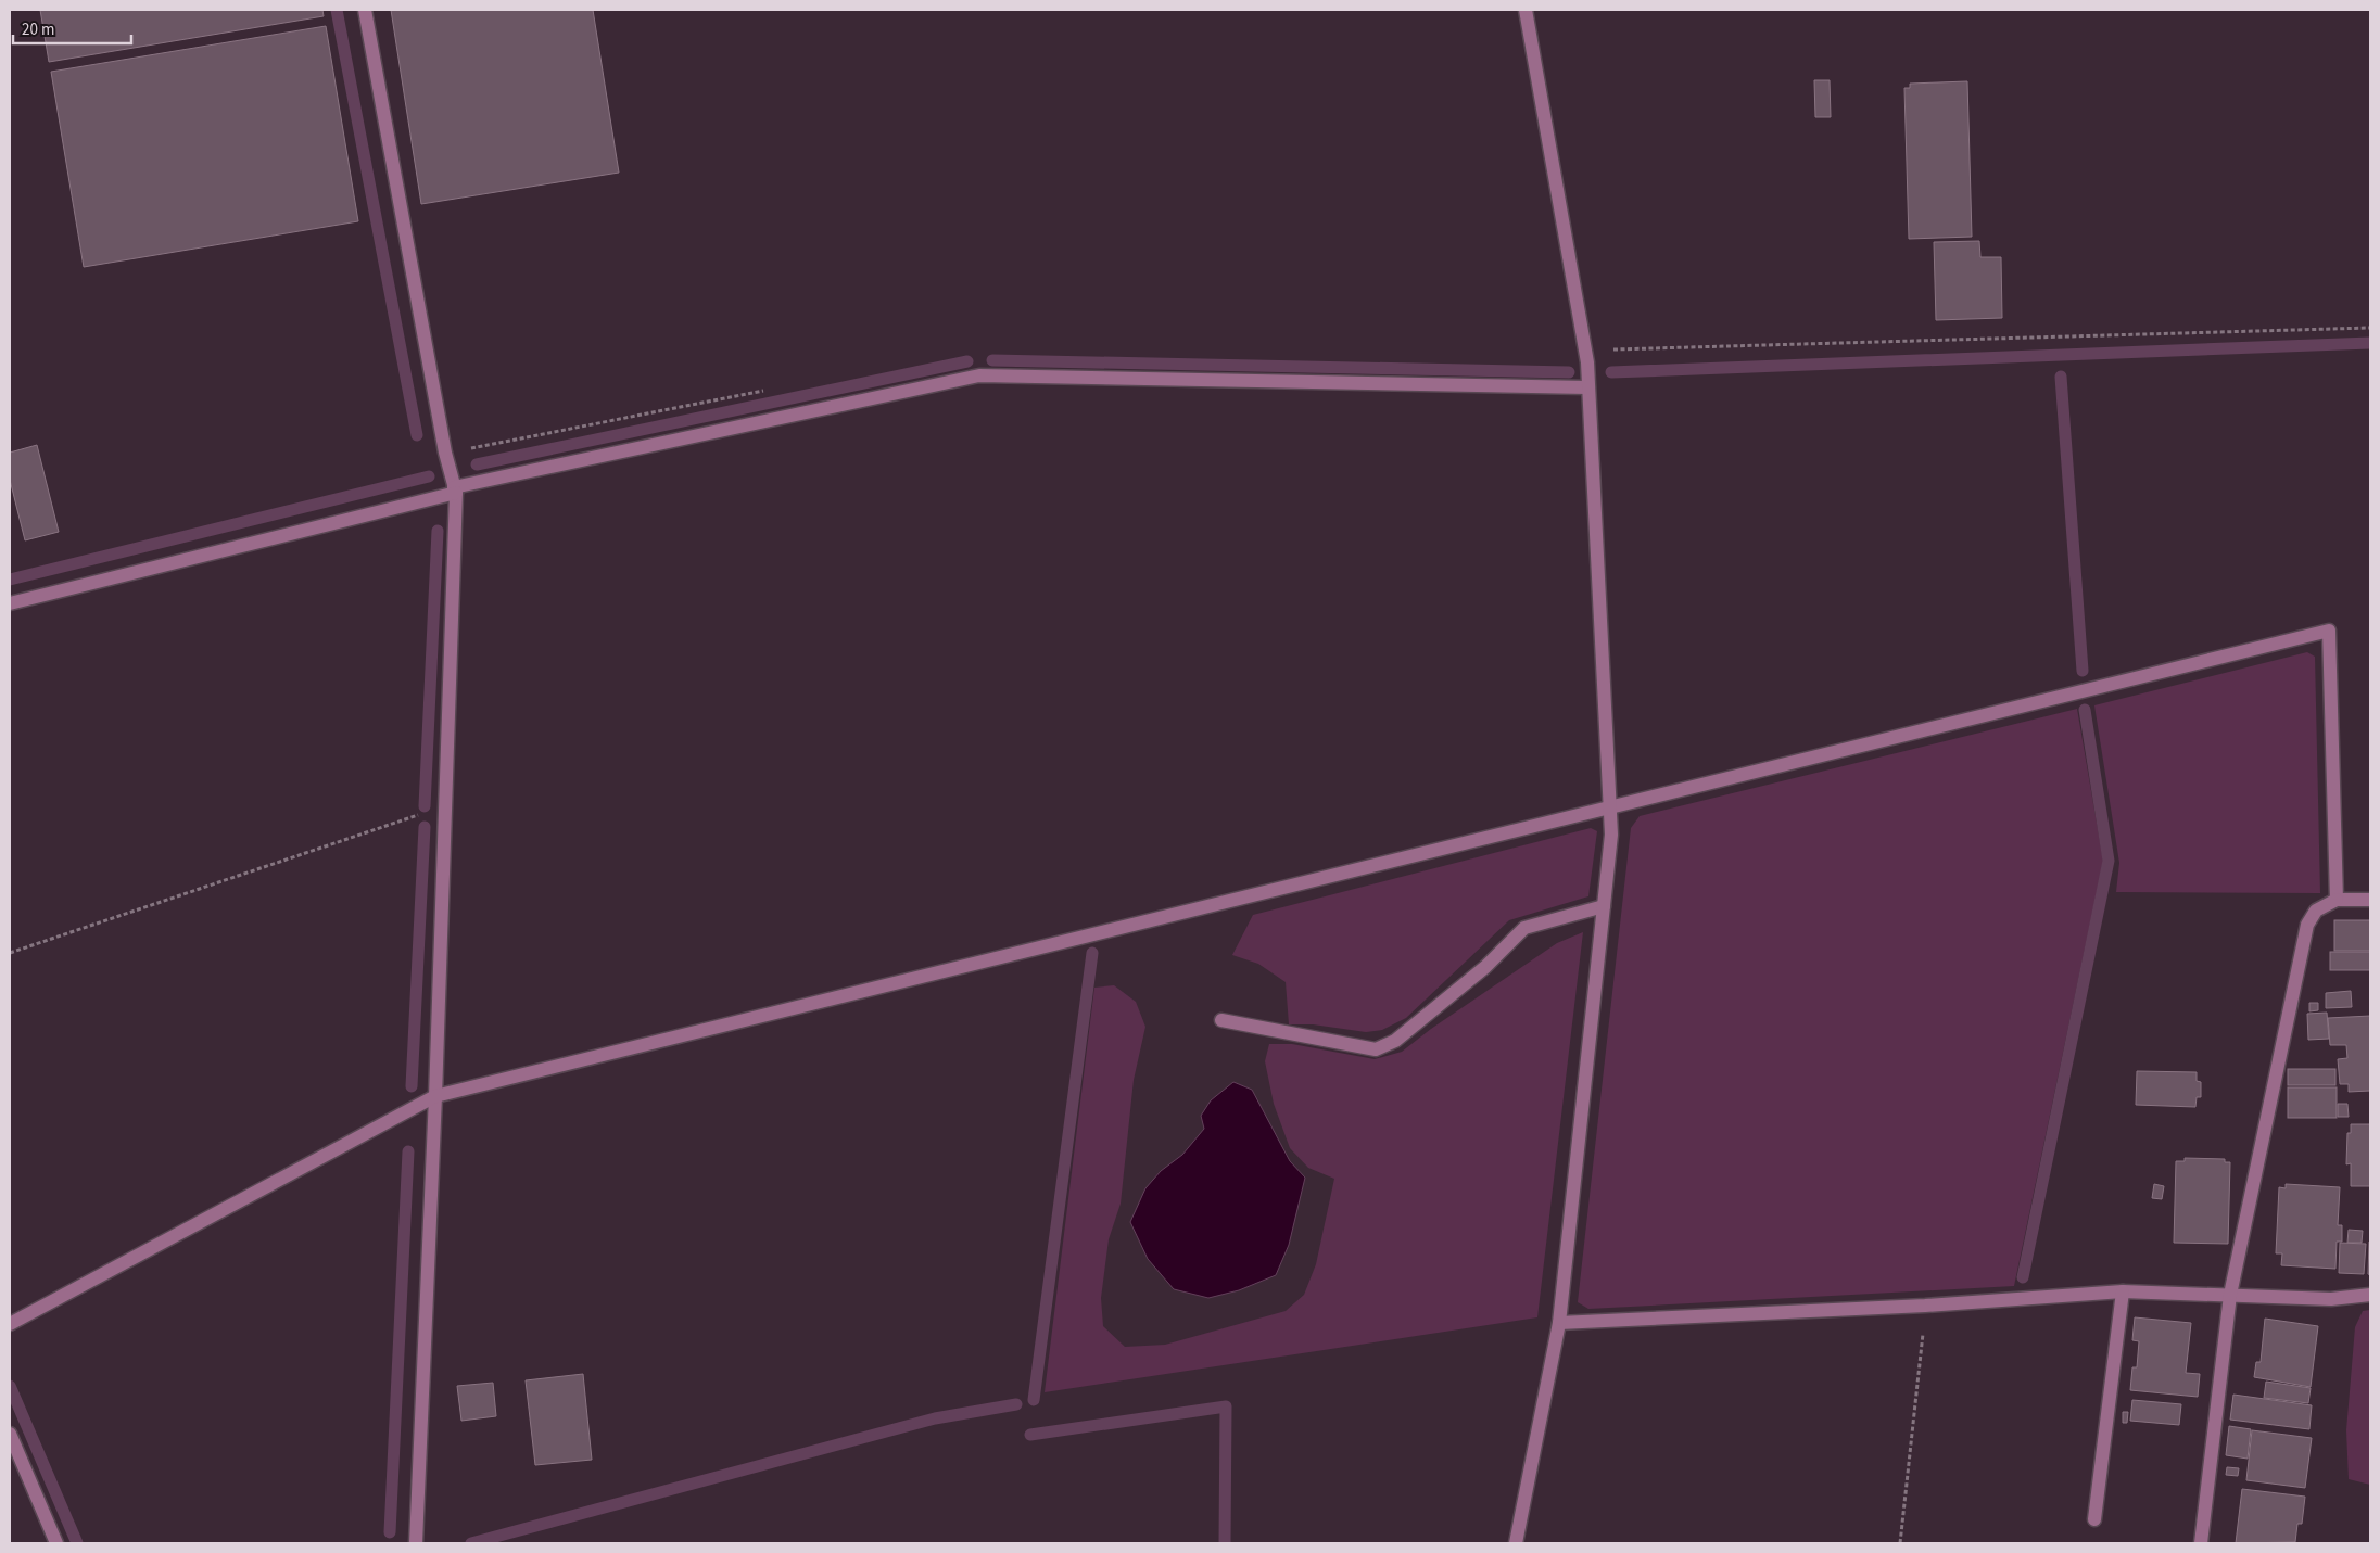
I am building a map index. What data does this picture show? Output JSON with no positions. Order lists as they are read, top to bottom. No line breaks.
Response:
{"scale_bar":"20 m"}
